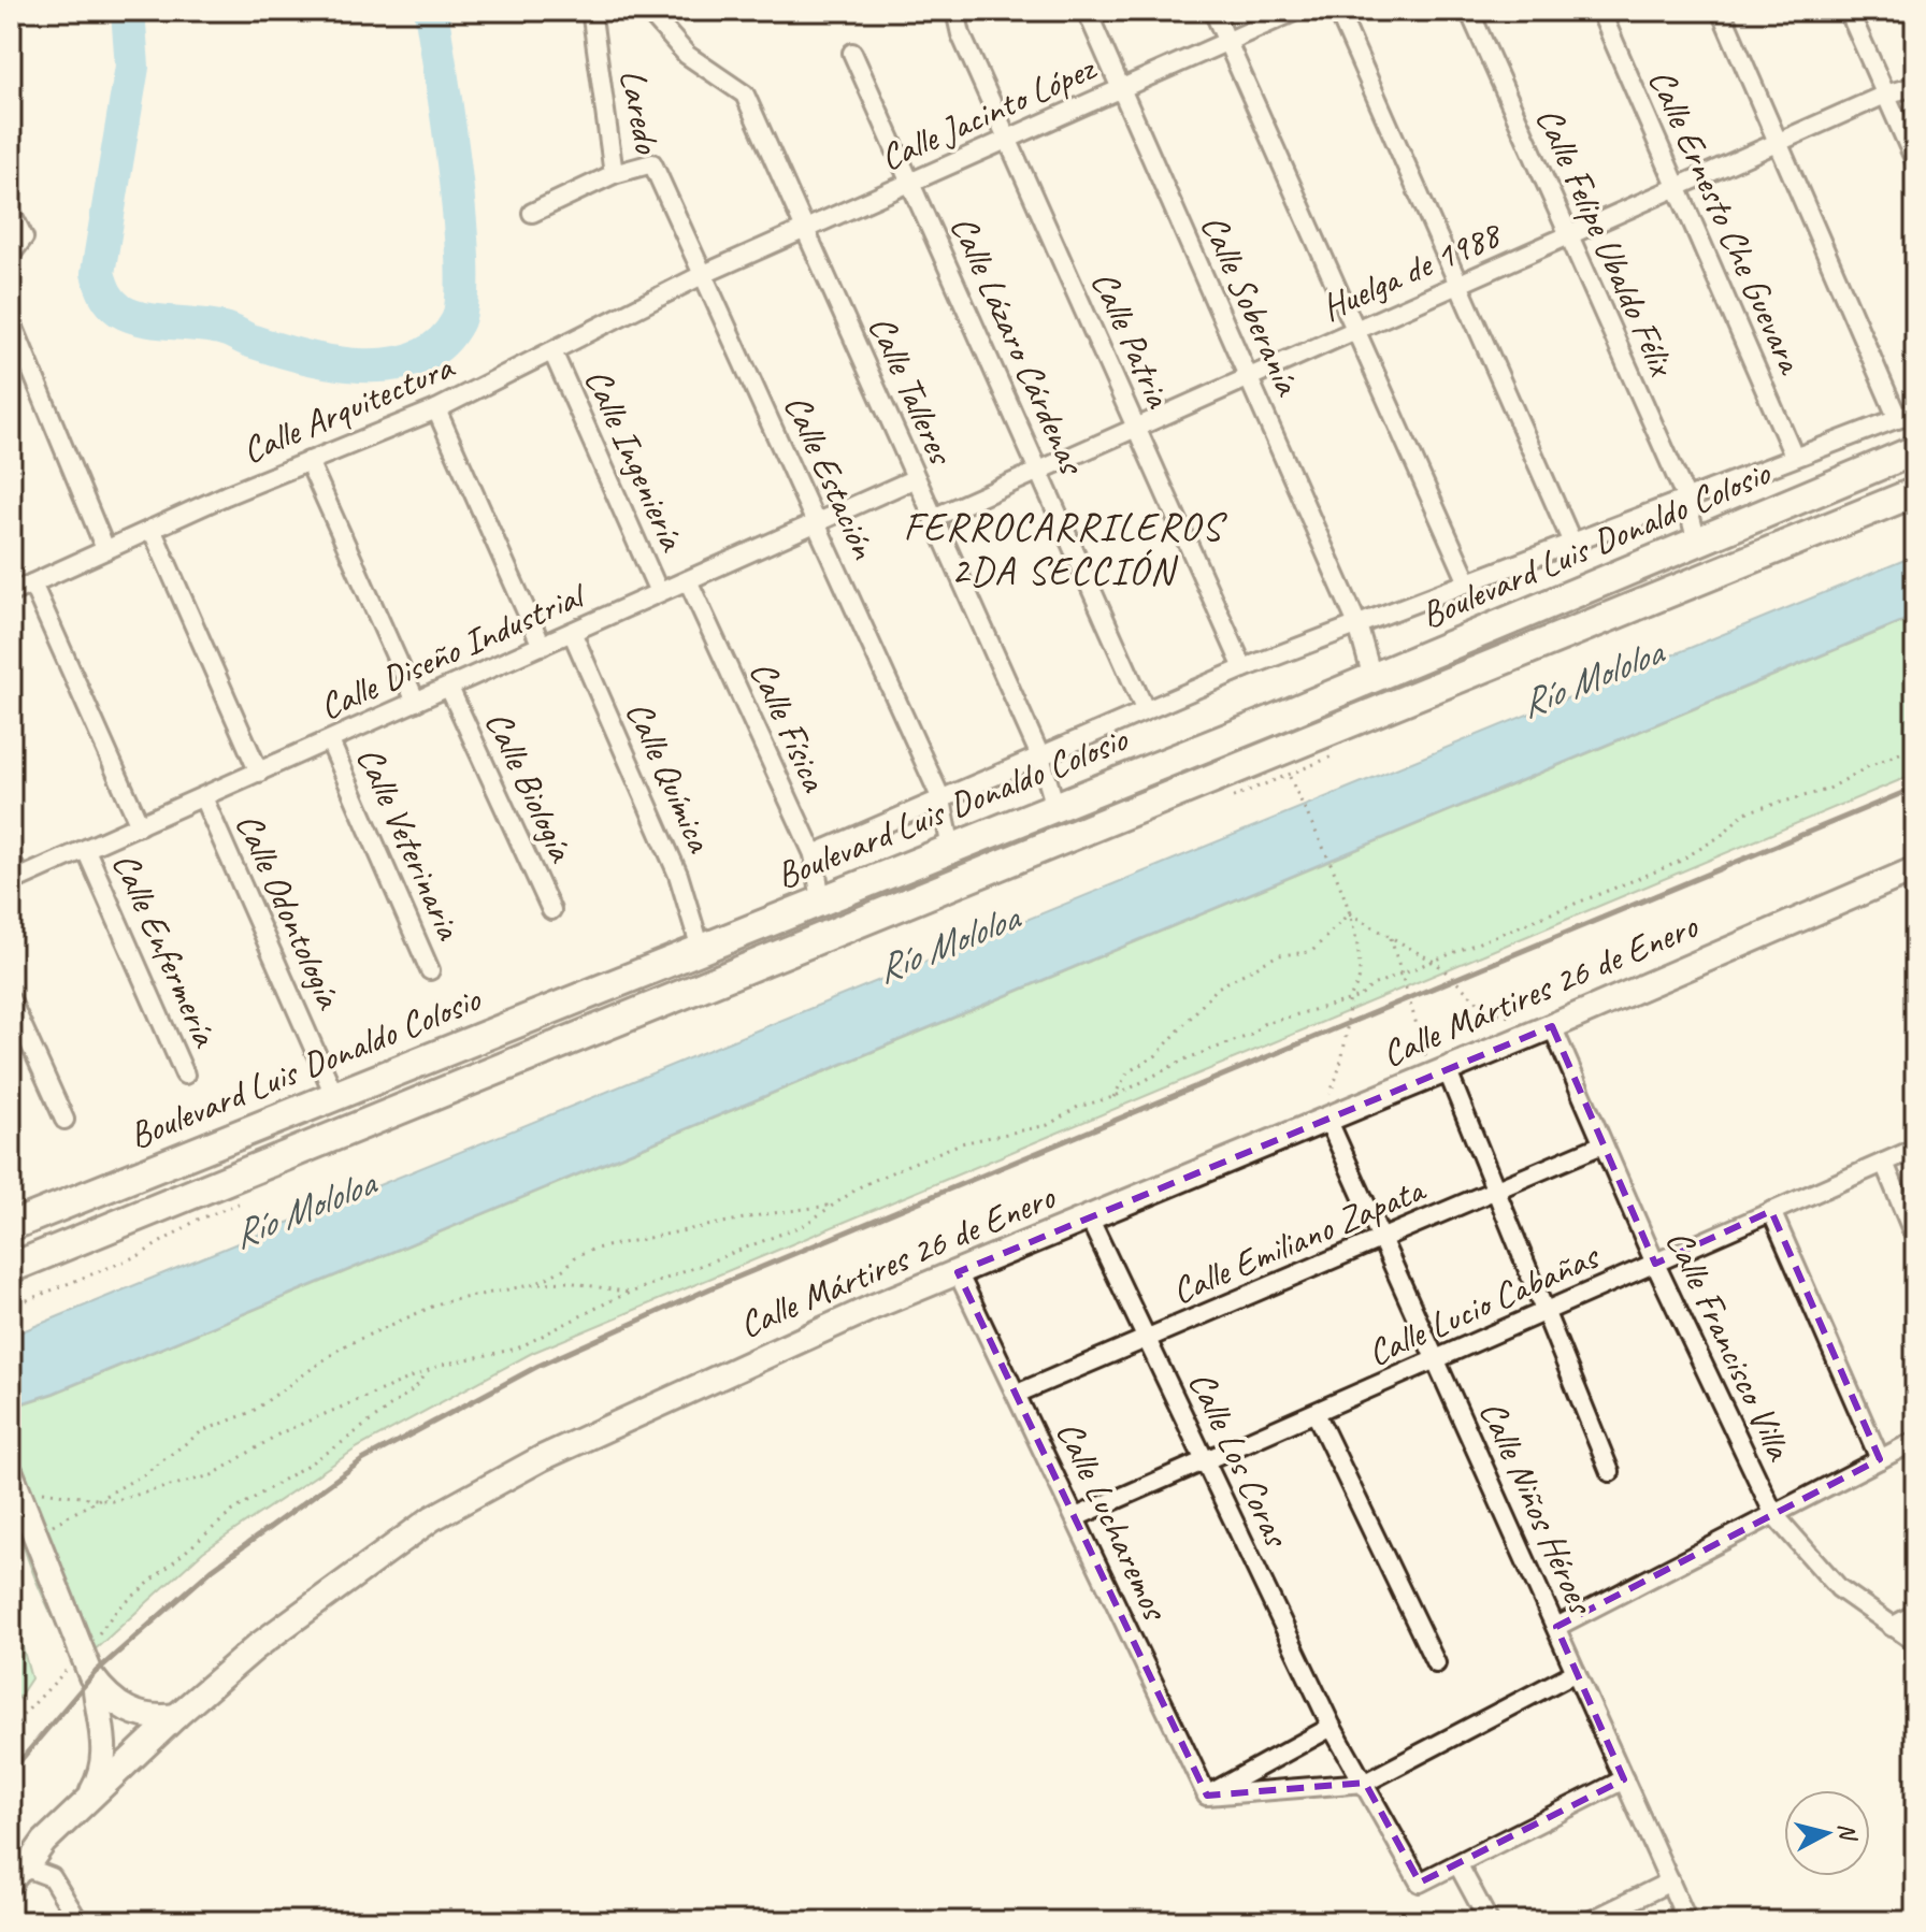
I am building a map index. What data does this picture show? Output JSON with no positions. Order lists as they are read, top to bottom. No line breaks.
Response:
{"streets":{"main road":["Boulevard Luis Donaldo Colosio"],"street":["Laredo","Calle Jacinto López","Calle Ernesto Che Guevara","Calle Felipe Ubaldo Félix","Huelga de 1988","Calle Soberanía","Calle Patria","Calle Lázaro Cárdenas","Calle Talleres","Calle Arquitectura","Calle Ingeniería","Calle Estación","Calle Diseño Industrial","Calle Física","Calle Química","Calle Biología","Calle Veterinaria","Calle Odontología","Calle Enfermería","Calle Mártires 26 de Enero","Calle Emiliano Zapata","Calle Lucio Cabañas","Calle Francisco Villa","Calle Los Coras","Calle Niños Héroes","Calle Lucharemos"]},"crossings":[["Laredo","Calle Jacinto López"],["Laredo","Calle Talleres"],["Laredo","Calle Arquitectura"],["Laredo","Calle Estación"],["Calle Jacinto López","Calle Soberanía"],["Calle Jacinto López","Calle Patria"],["Calle Jacinto López","Calle Lázaro Cárdenas"],["Calle Jacinto López","Calle Talleres"],["Calle Jacinto López","Calle Arquitectura"],["Calle Jacinto López","Calle Estación"],["Calle Ernesto Che Guevara","Huelga de 1988"],["Calle Ernesto Che Guevara","Boulevard Luis Donaldo Colosio"],["Calle Felipe Ubaldo Félix","Huelga de 1988"],["Calle Felipe Ubaldo Félix","Boulevard Luis Donaldo Colosio"],["Huelga de 1988","Calle Soberanía"],["Huelga de 1988","Calle Patria"],["Huelga de 1988","Calle Lázaro Cárdenas"],["Huelga de 1988","Calle Talleres"],["Calle Soberanía","Boulevard Luis Donaldo Colosio"],["Calle Patria","Boulevard Luis Donaldo Colosio"],["Calle Lázaro Cárdenas","Boulevard Luis Donaldo Colosio"],["Calle Talleres","Boulevard Luis Donaldo Colosio"],["Calle Talleres","Calle Diseño Industrial"],["Calle Arquitectura","Calle Ingeniería"],["Calle Arquitectura","Calle Estación"],["Calle Ingeniería","Calle Diseño Industrial"],["Calle Estación","Boulevard Luis Donaldo Colosio"],["Calle Estación","Calle Diseño Industrial"],["Boulevard Luis Donaldo Colosio","Calle Física"],["Boulevard Luis Donaldo Colosio","Calle Química"],["Boulevard Luis Donaldo Colosio","Calle Odontología"],["Calle Diseño Industrial","Calle Física"],["Calle Diseño Industrial","Calle Química"],["Calle Diseño Industrial","Calle Biología"],["Calle Diseño Industrial","Calle Veterinaria"],["Calle Diseño Industrial","Calle Odontología"],["Calle Diseño Industrial","Calle Enfermería"],["Calle Mártires 26 de Enero","Calle Francisco Villa"],["Calle Mártires 26 de Enero","Calle Los Coras"],["Calle Mártires 26 de Enero","Calle Niños Héroes"],["Calle Mártires 26 de Enero","Calle Lucharemos"],["Calle Emiliano Zapata","Calle Francisco Villa"],["Calle Emiliano Zapata","Calle Los Coras"],["Calle Emiliano Zapata","Calle Niños Héroes"],["Calle Emiliano Zapata","Calle Lucharemos"],["Calle Lucio Cabañas","Calle Francisco Villa"],["Calle Lucio Cabañas","Calle Los Coras"],["Calle Lucio Cabañas","Calle Niños Héroes"],["Calle Lucio Cabañas","Calle Lucharemos"]],"districts":["FERROCARRILEROS 2DA SECCIÓN"],"water":["Río Mololoa"],"north":"right"}
